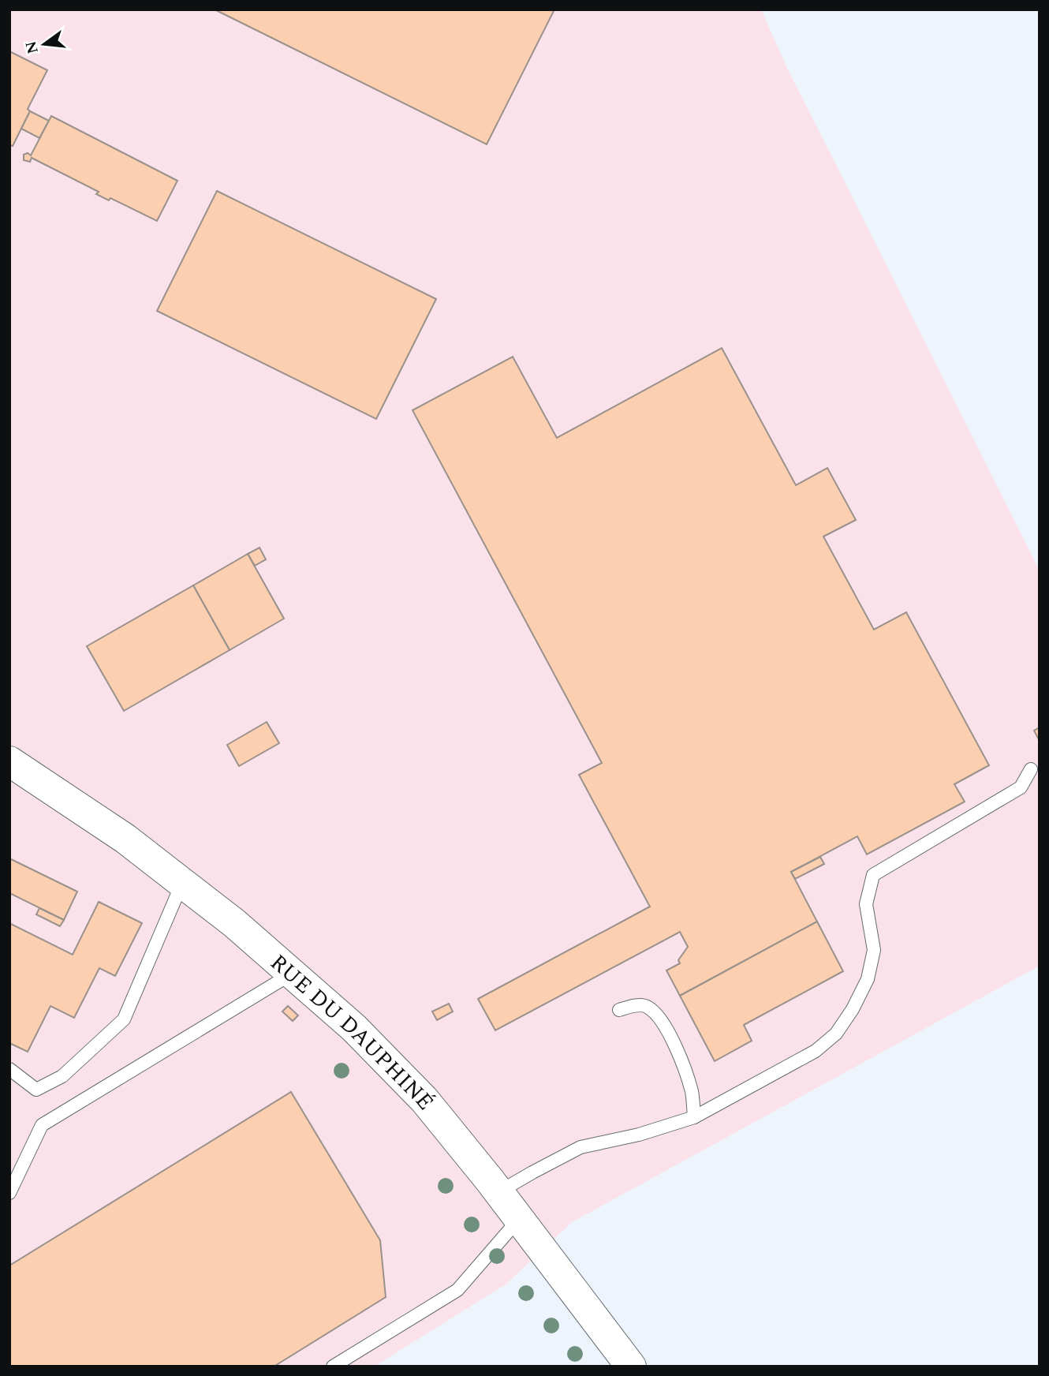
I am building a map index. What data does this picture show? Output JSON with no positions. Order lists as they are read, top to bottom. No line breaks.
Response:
{"streets":{"main road":["RUE DU DAUPHINÉ"]},"north":"left"}
